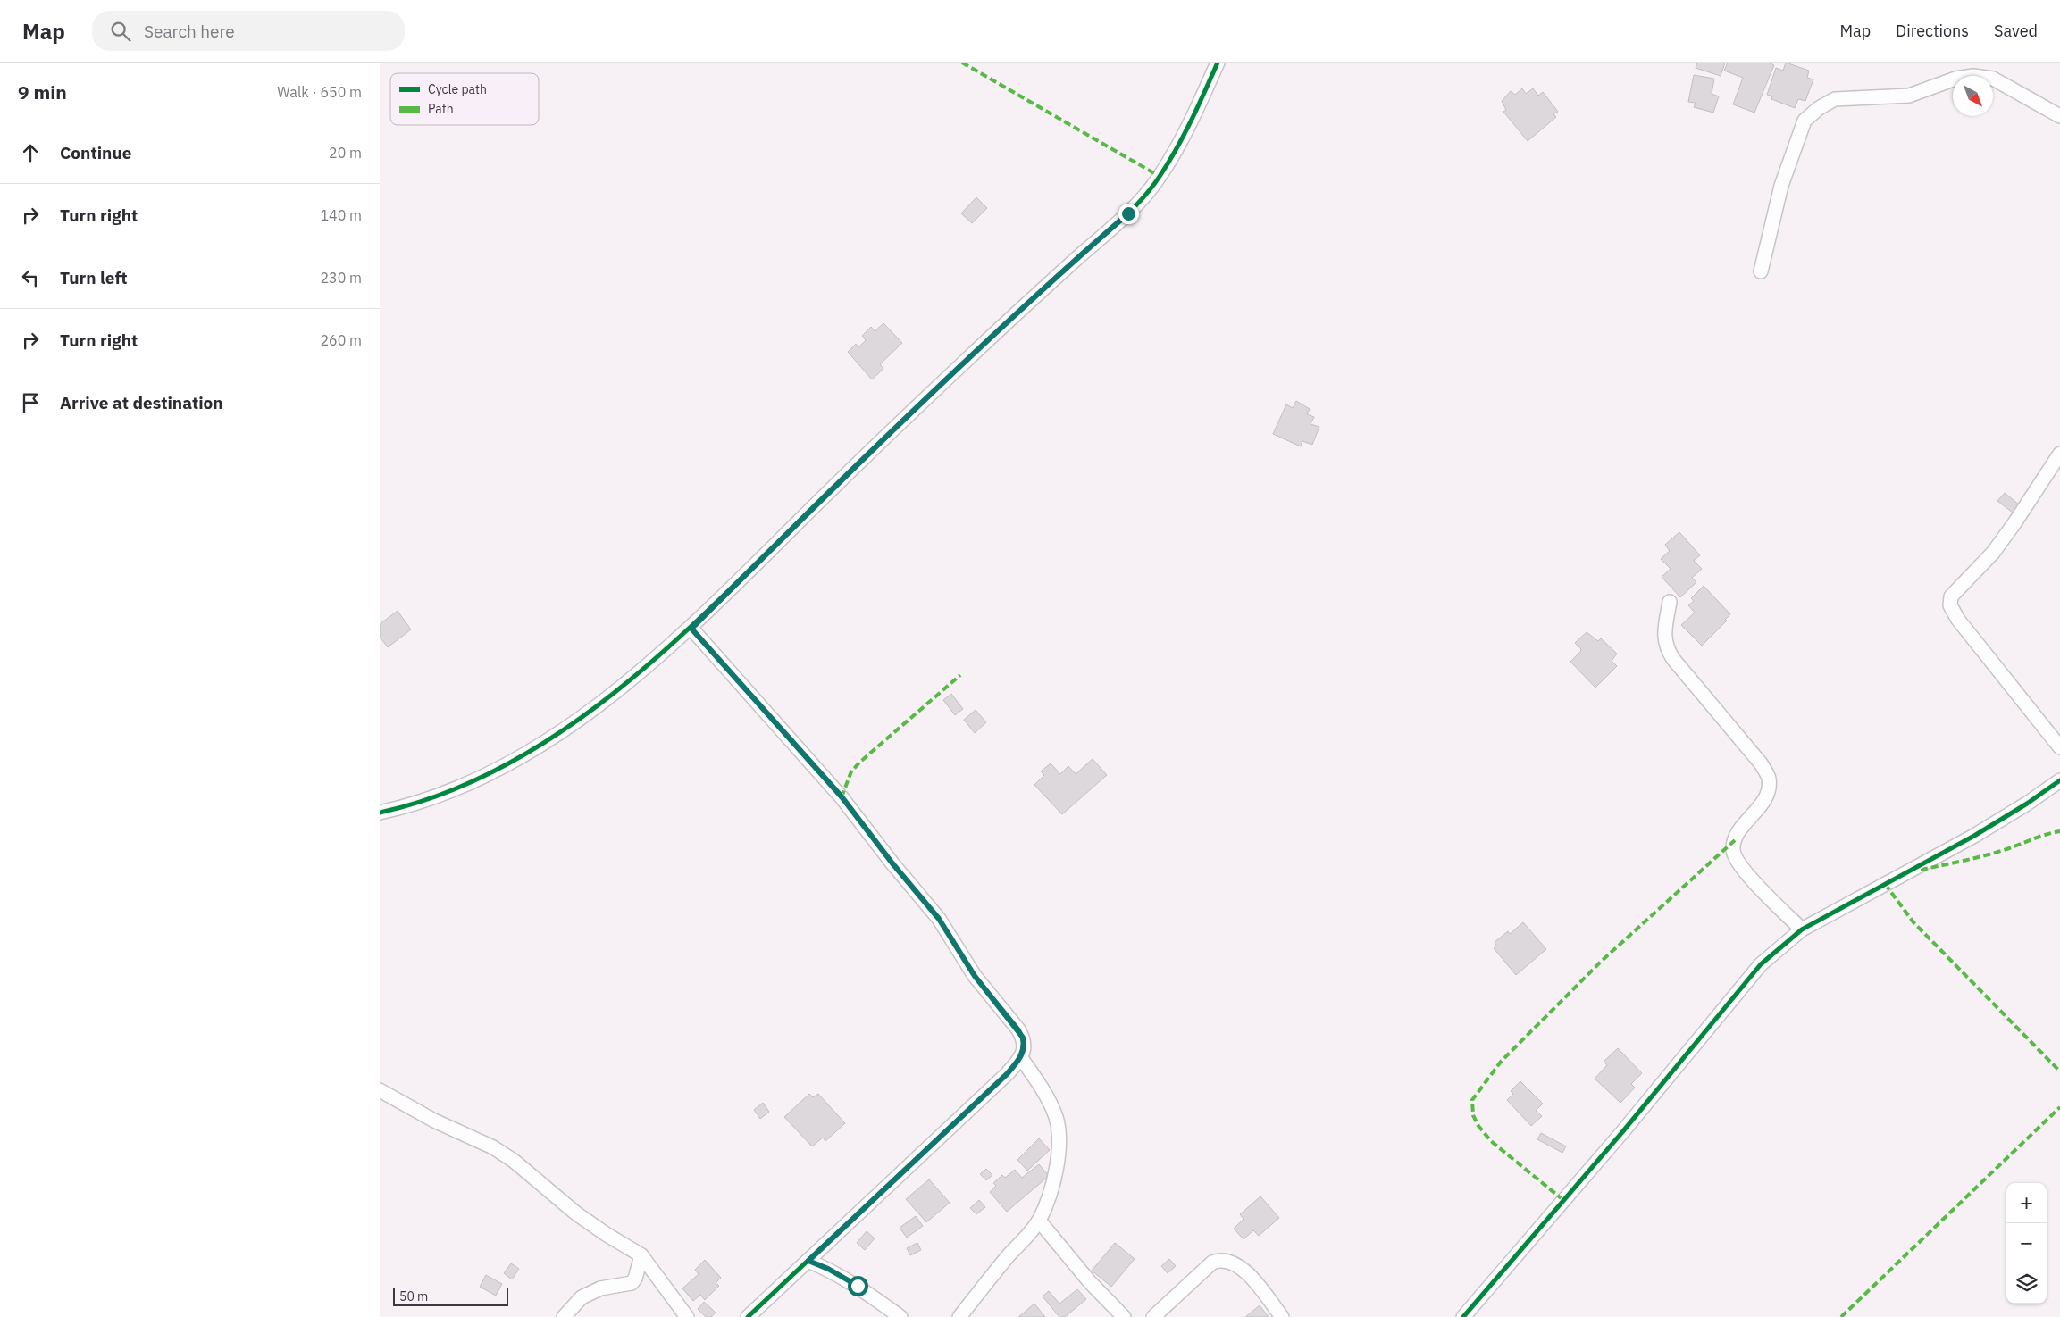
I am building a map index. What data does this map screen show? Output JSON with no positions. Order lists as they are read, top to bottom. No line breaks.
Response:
{"legend":["Cycle path","Path"],"scale_bar":"50 m","north":"bottom right","page":{"header":"Map","search":"Search here","nav":["Map","Directions","Saved"],"heading":["9 min","Walk · 650 m"],"list":[["Continue","20 m"],["Turn right","140 m"],["Turn left","230 m"],["Turn right","260 m"],"Arrive at destination"],"map_buttons":["+","−"],"scale":"50 m"}}
